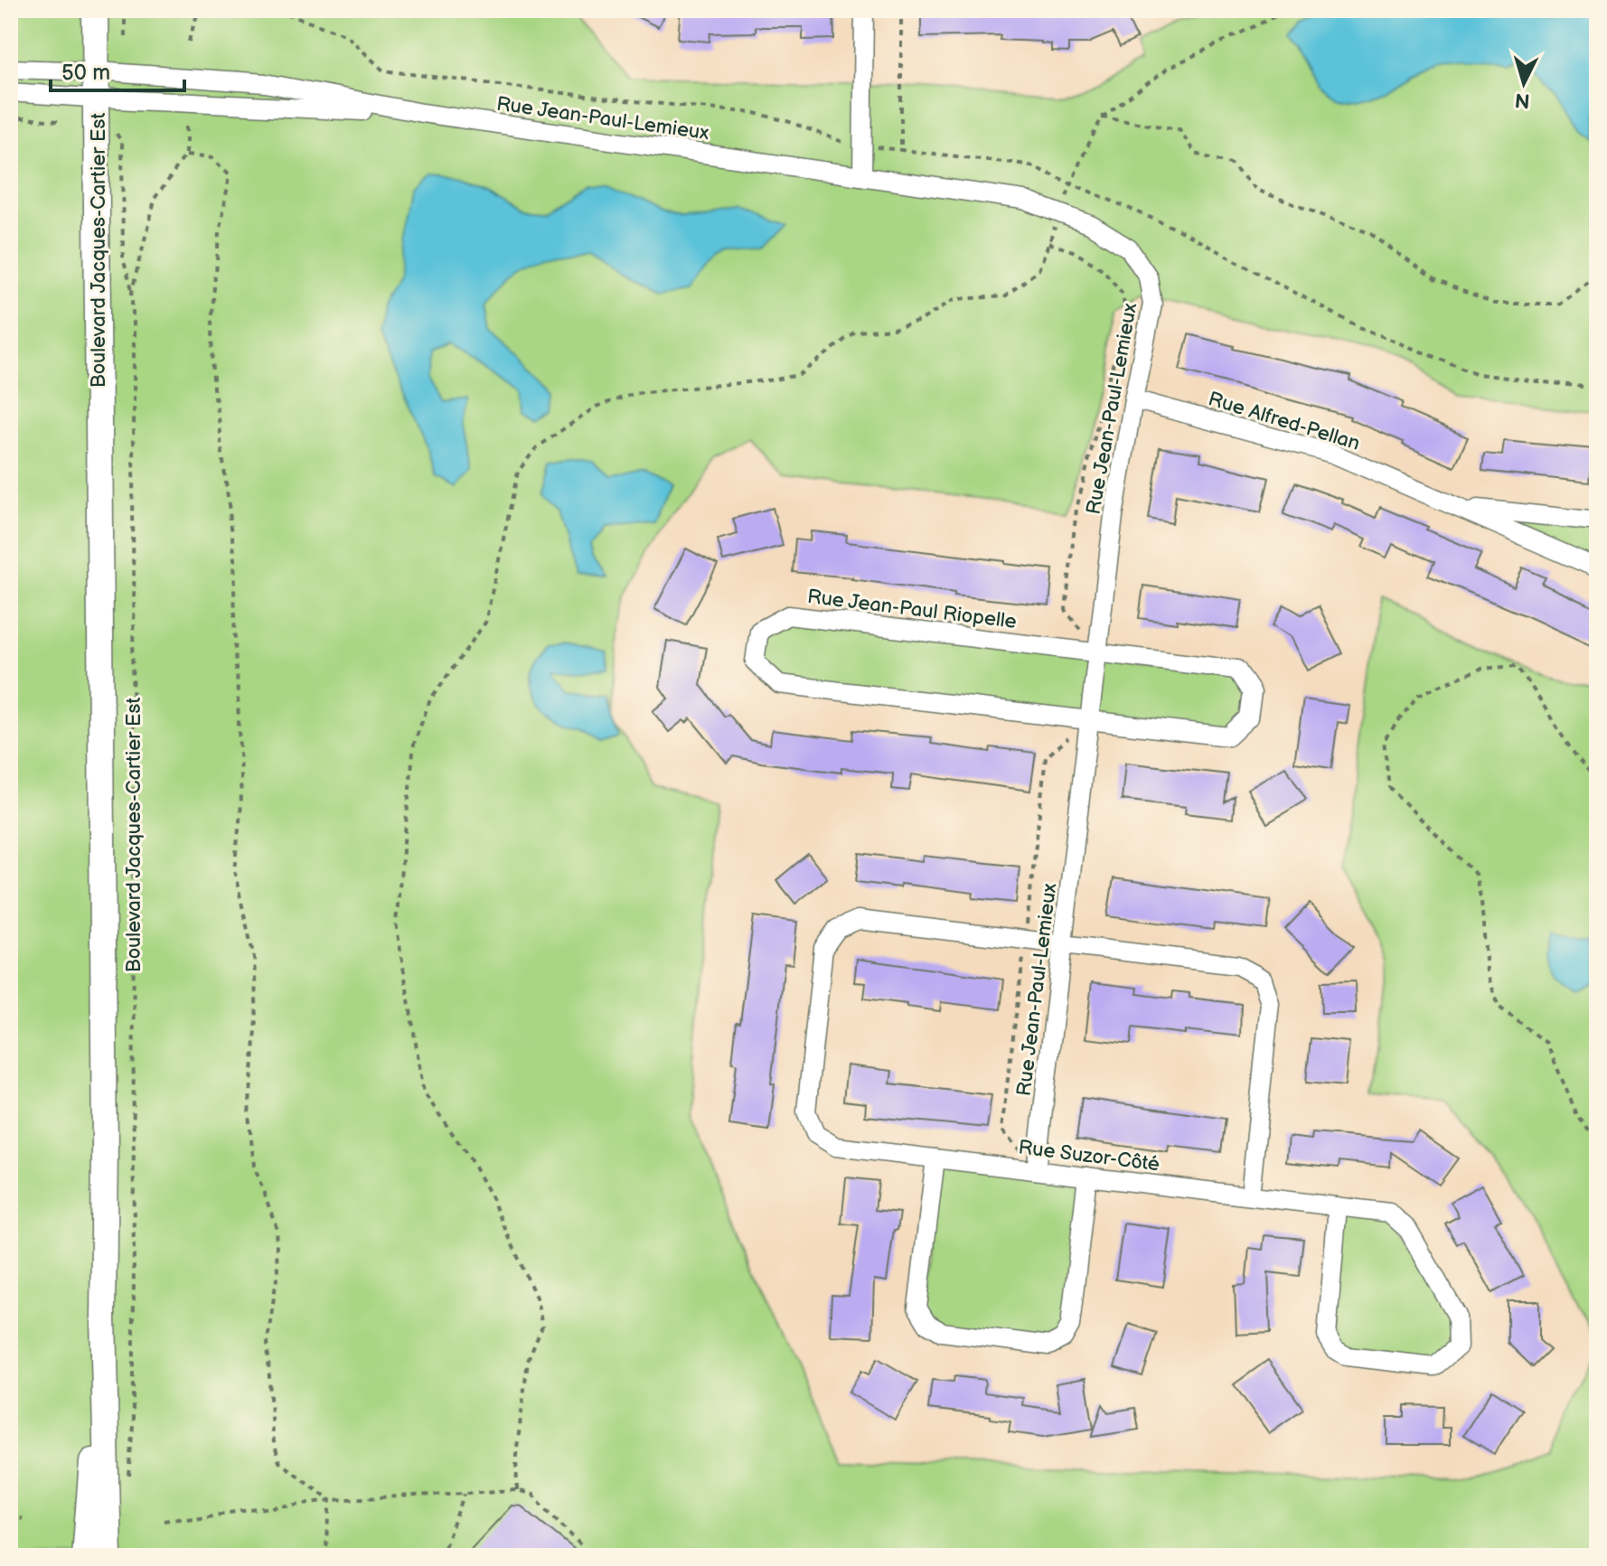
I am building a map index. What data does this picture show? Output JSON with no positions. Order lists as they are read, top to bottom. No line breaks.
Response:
{"streets":{"main road":["Boulevard Jacques-Cartier Est"],"street":["Rue Jean-Paul-Lemieux","Rue Alfred-Pellan","Rue Jean-Paul Riopelle","Rue Suzor-Côté"]},"crossings":[["Rue Jean-Paul-Lemieux","Boulevard Jacques-Cartier Est"],["Rue Jean-Paul-Lemieux","Rue Alfred-Pellan"],["Rue Jean-Paul-Lemieux","Rue Jean-Paul Riopelle"],["Rue Jean-Paul-Lemieux","Rue Suzor-Côté"]],"scale_bar":"50 m","north":"bottom"}
